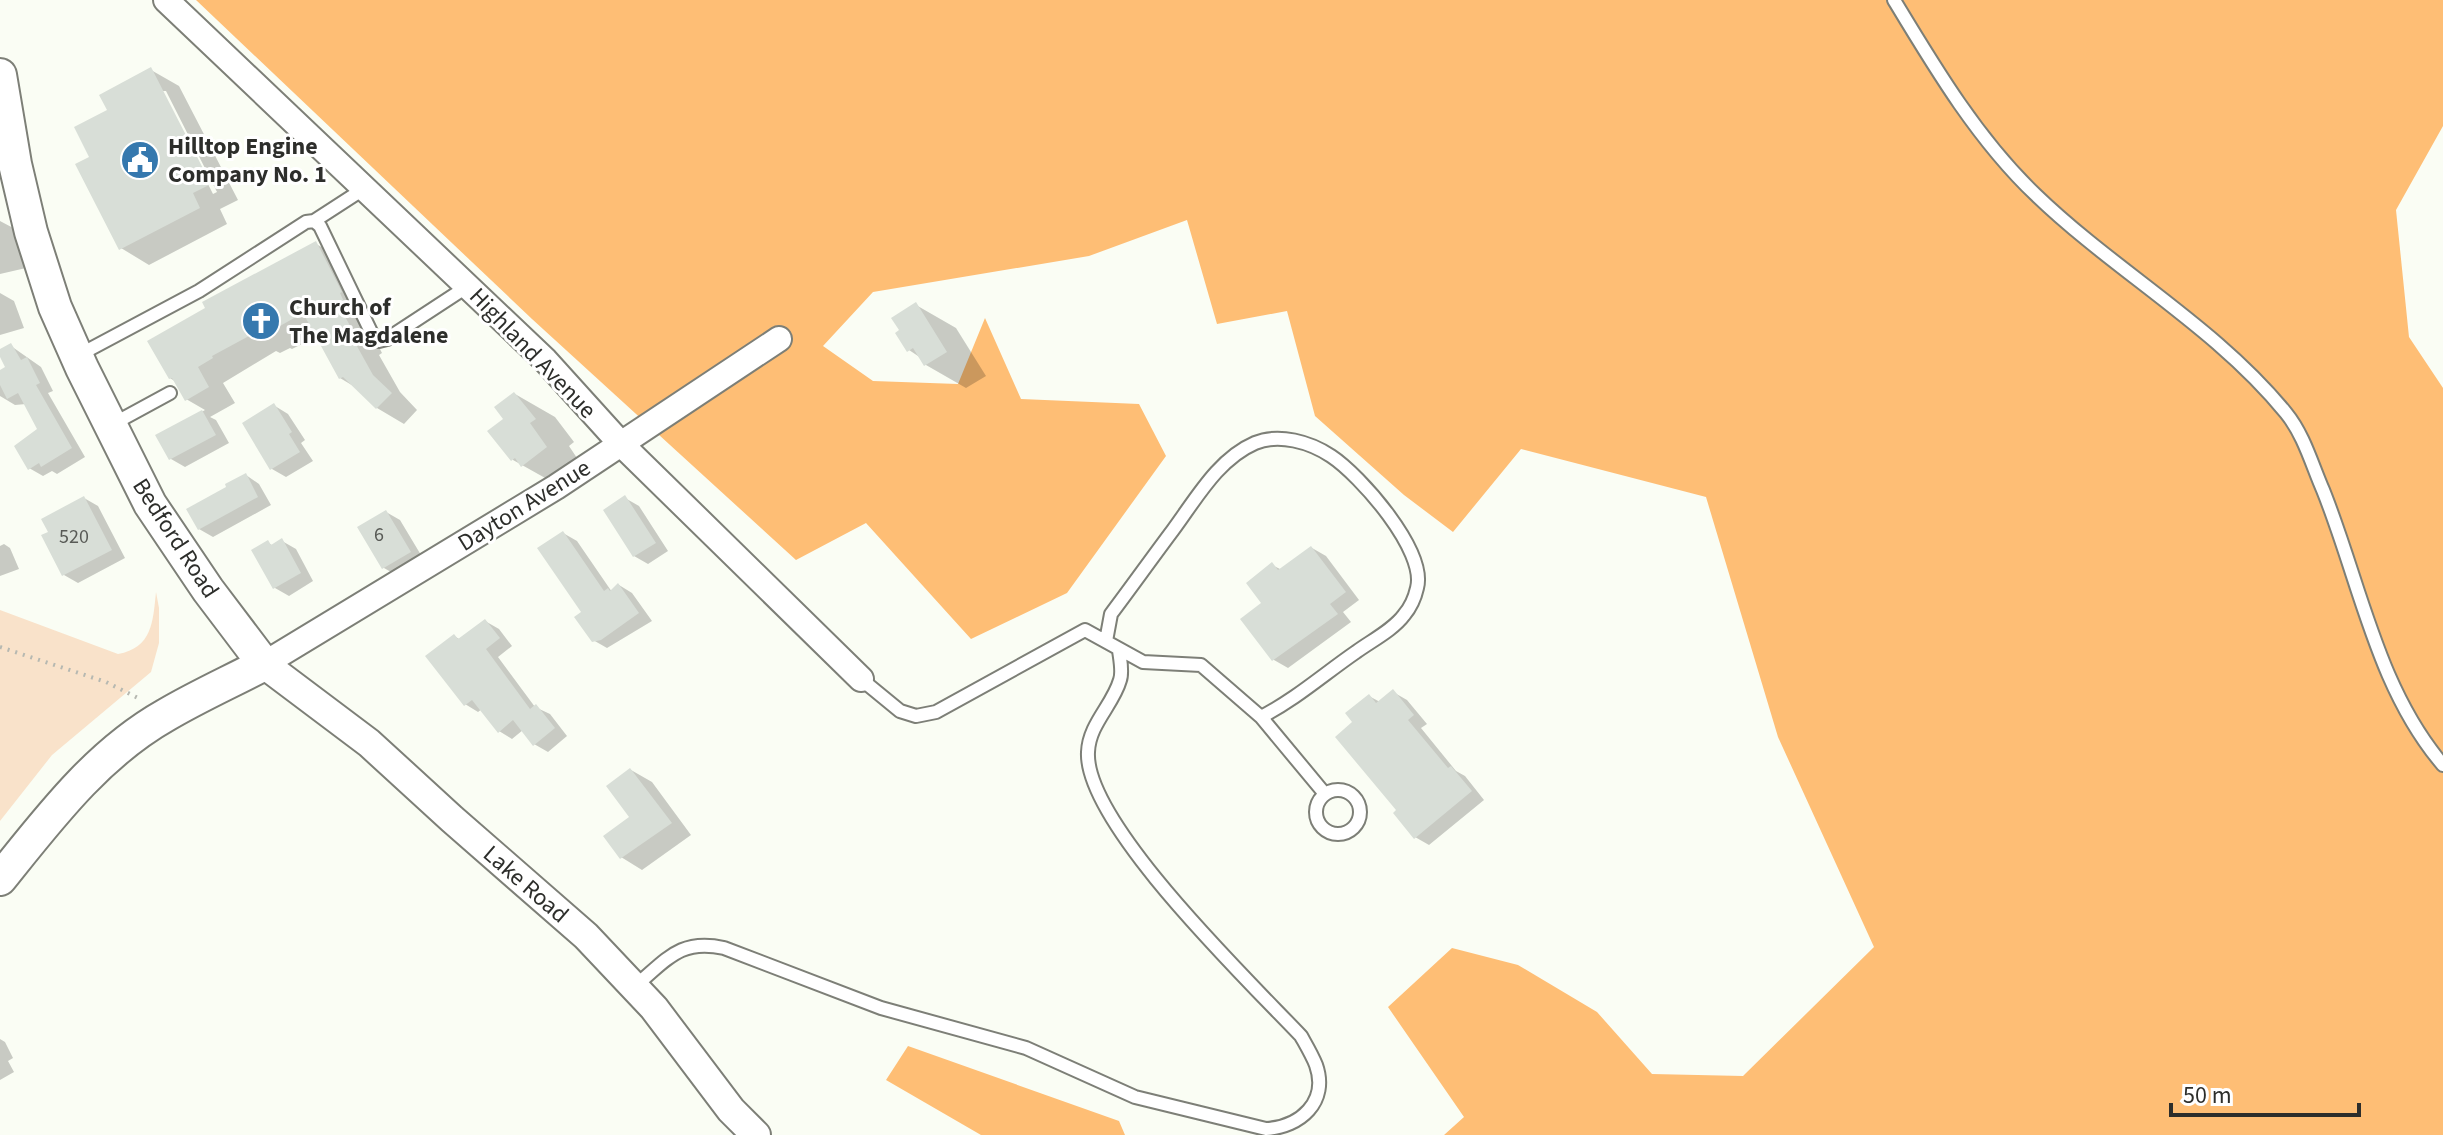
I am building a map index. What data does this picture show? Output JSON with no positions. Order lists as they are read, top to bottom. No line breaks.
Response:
{"streets":{"main road":["Bedford Road"],"street":["Highland Avenue","Dayton Avenue","Lake Road"]},"crossings":[["Highland Avenue","Dayton Avenue"],["Dayton Avenue","Bedford Road"],["Dayton Avenue","Lake Road"],["Bedford Road","Lake Road"]],"places":{"public building":["Hilltop Engine Company No. 1"],"church":["Church of The Magdalene"]},"house_numbers":["6","520"],"scale_bar":"50 m"}
